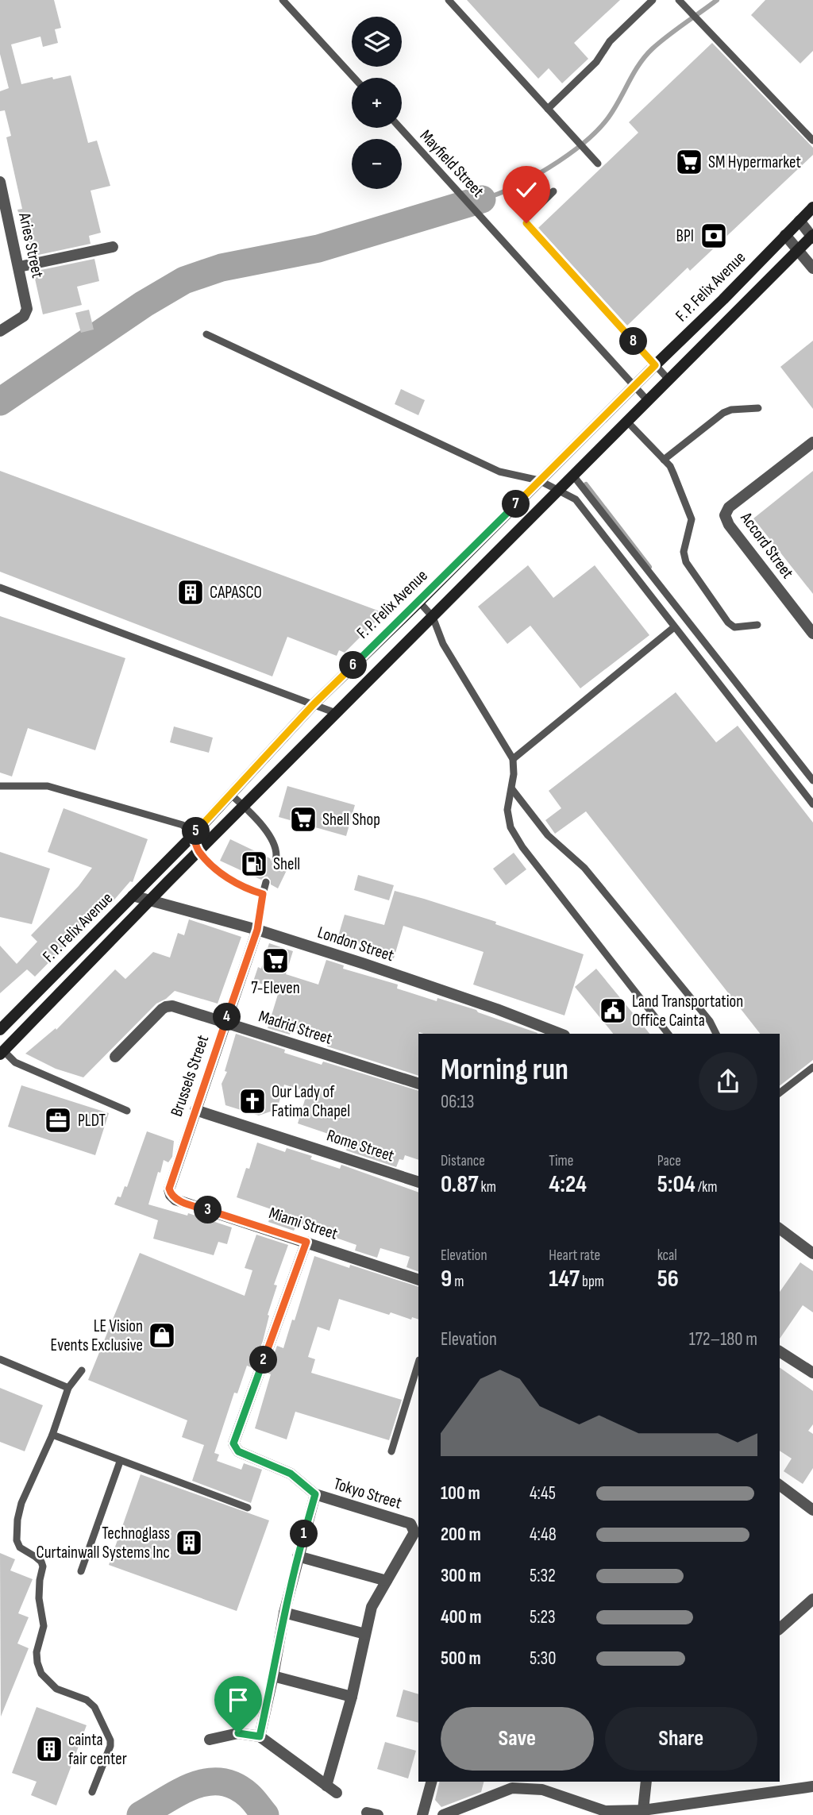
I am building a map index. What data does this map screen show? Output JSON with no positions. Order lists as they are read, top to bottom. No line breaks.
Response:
{"streets":{"main road":["F. P. Felix Avenue"],"street":["Aries Street","Accord Street","London Street","Madrid Street","Brussels Street","Rome Street","Miami Street","Tokyo Street"],"lane":["Mayfield Street"]},"crossings":[["Mayfield Street","F. P. Felix Avenue"],["F. P. Felix Avenue","London Street"],["London Street","Brussels Street"],["Madrid Street","Brussels Street"],["Brussels Street","Rome Street"],["Brussels Street","Miami Street"],["Miami Street","Tokyo Street"]],"places":{"supermarket":["SM Hypermarket","Shell Shop","7-Eleven"],"bank":["BPI"],"building":["CAPASCO","Technoglass Curtainwall Systems Inc","cainta fair center"],"fuel station":["Shell"],"public building":["Land Transportation Office Cainta"],"church":["Our Lady of Fatima Chapel"],"office":["PLDT"],"shop":["LE Vision Events Exclusive"]},"page":{"map_buttons":["+","−"],"pins":["8","7","6","5","4","3","2","1"],"heading":["Morning run","06:13"],"stats":[["Distance","0.87 km"],["Time","4:24"],["Pace","5:04 /km"],["Elevation","9 m"],["Heart rate","147 bpm"],["kcal","56"]],"chart":["Elevation","172–180 m"],"list":[{"name":"100 m","note":"4:45"},{"name":"200 m","note":"4:48"},{"name":"300 m","note":"5:32"},{"name":"400 m","note":"5:23"},{"name":"500 m","note":"5:30"}],"buttons":["Save","Share"]}}
